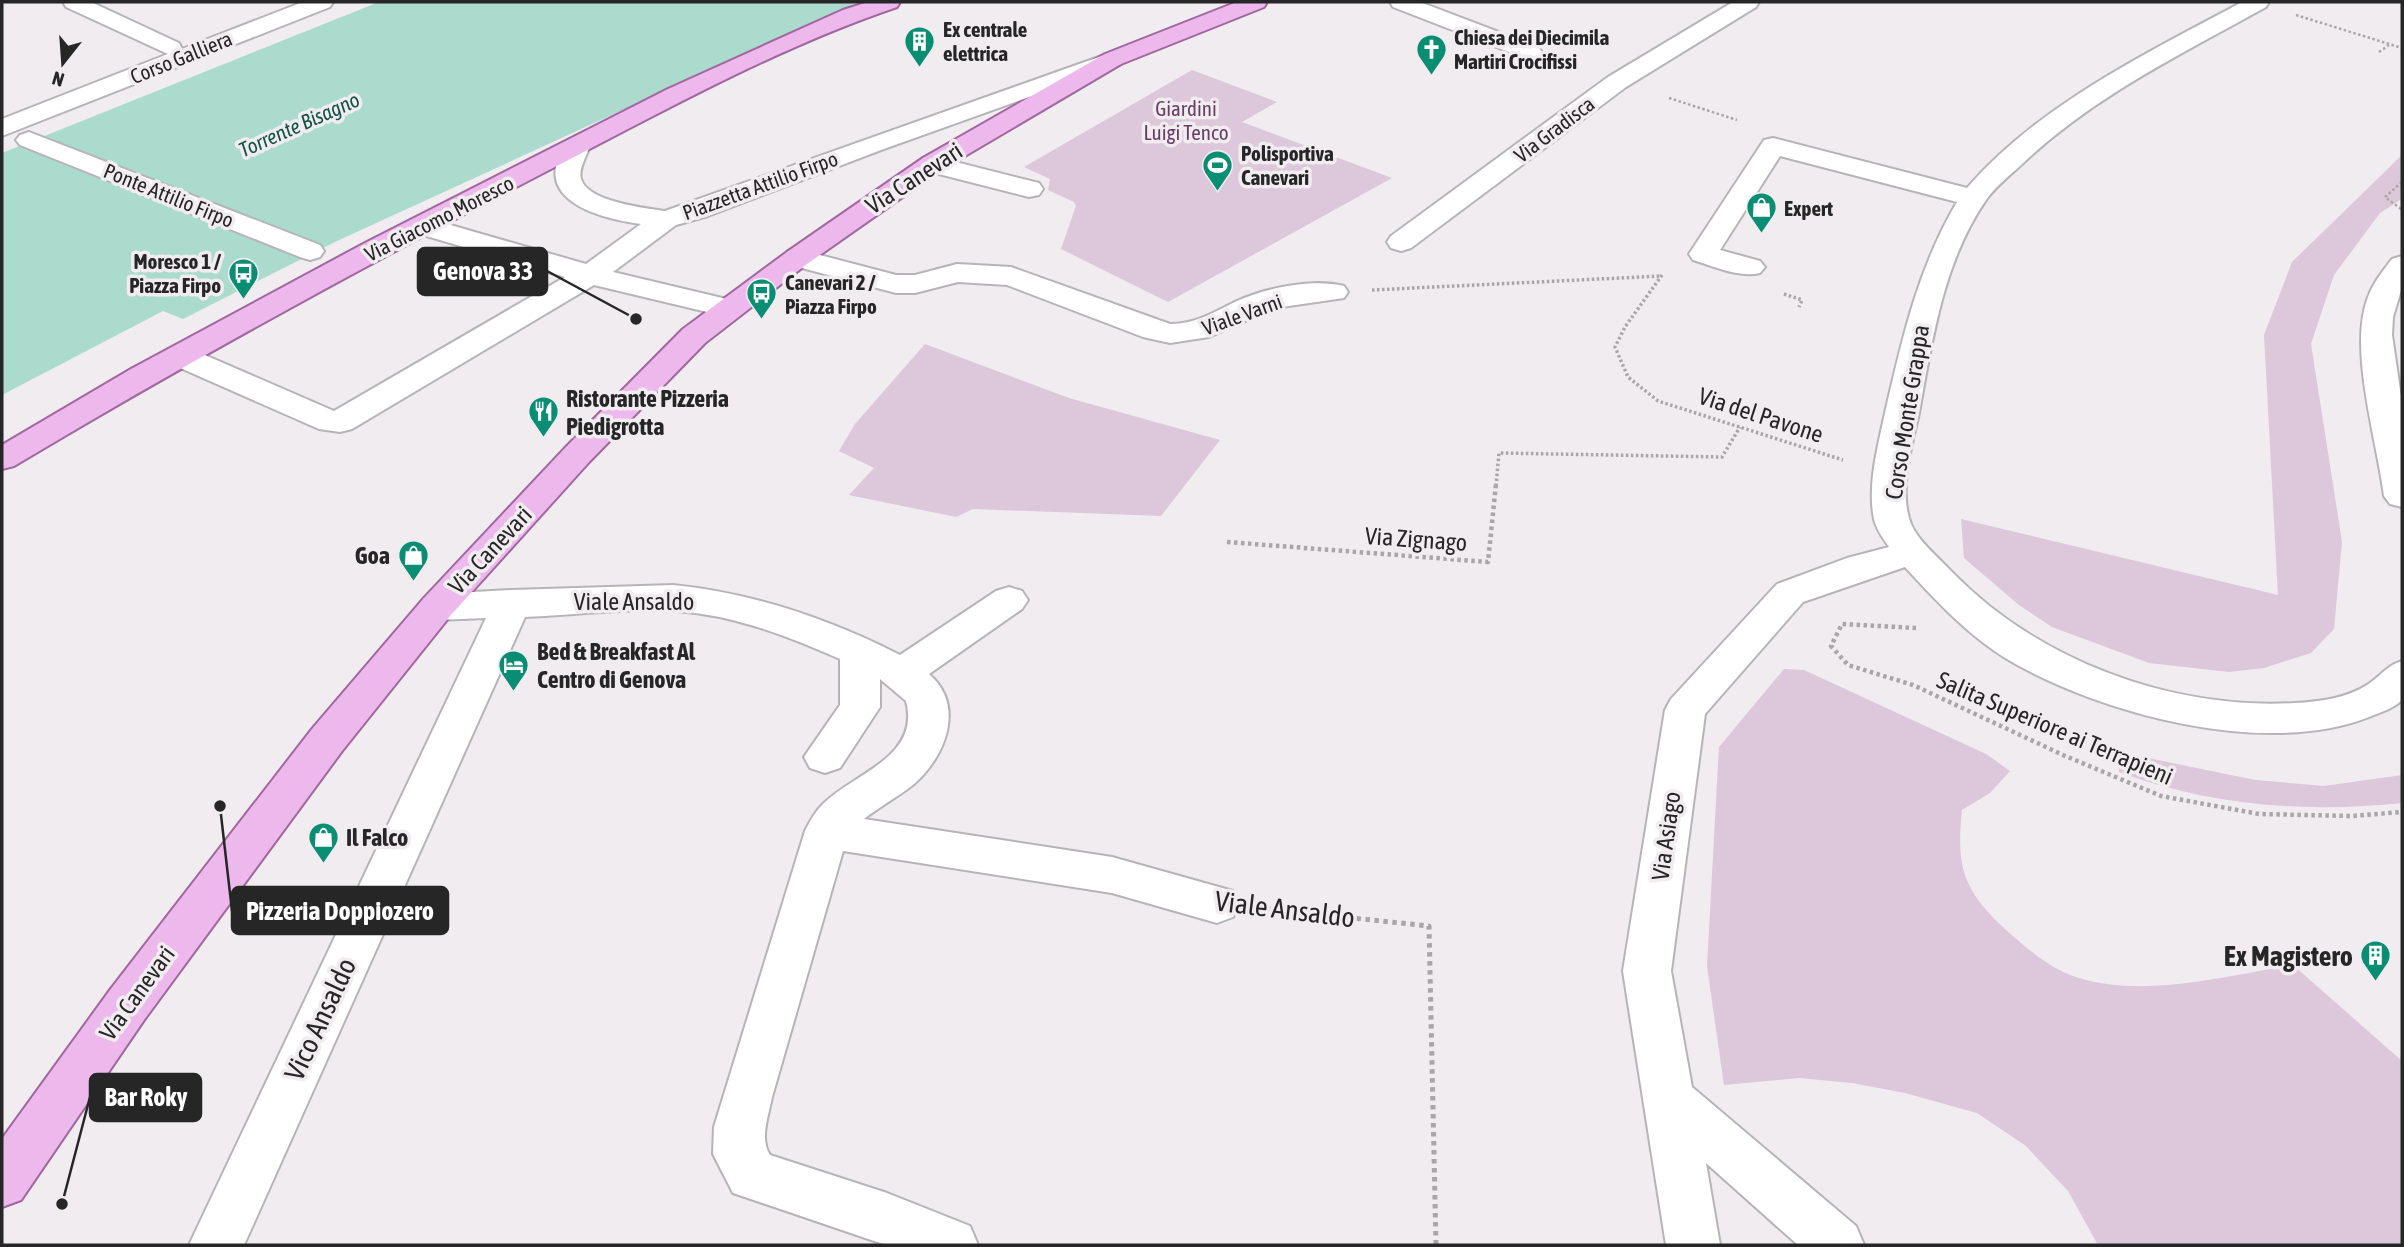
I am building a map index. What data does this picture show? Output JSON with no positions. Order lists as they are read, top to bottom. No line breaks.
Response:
{"streets":{"main road":["Via Canevari","Via Giacomo Moresco"],"street":["Corso Galliera","Via Gradisca","Piazzetta Attilio Firpo","Ponte Attilio Firpo","Viale Varni","Corso Monte Grappa","Viale Ansaldo","Via Asiago","Vico Ansaldo"],"path":["Via del Pavone","Via Zignago","Salita Superiore ai Terrapieni"]},"crossings":[["Via Canevari","Piazzetta Attilio Firpo"],["Via Canevari","Viale Varni"],["Via Canevari","Viale Ansaldo"],["Piazzetta Attilio Firpo","Via Giacomo Moresco"],["Corso Monte Grappa","Via Asiago"],["Via del Pavone","Via Zignago"],["Viale Ansaldo","Vico Ansaldo"]],"water":["Torrente Bisagno"],"parks":["Giardini Luigi Tenco"],"places":{"building":["Ex centrale elettrica","Ex Magistero"],"church":["Chiesa dei Diecimila Martiri Crocifissi"],"sports":["Polisportiva Canevari"],"shop":["Expert","Goa","Il Falco"],"bus stop":["Moresco 1 / Piazza Firpo","Canevari 2 / Piazza Firpo"],"other":["Genova 33","Pizzeria Doppiozero","Bar Roky"],"restaurant":["Ristorante Pizzeria Piedigrotta"],"hotel":["Bed & Breakfast Al Centro di Genova"]},"north":"bottom"}
